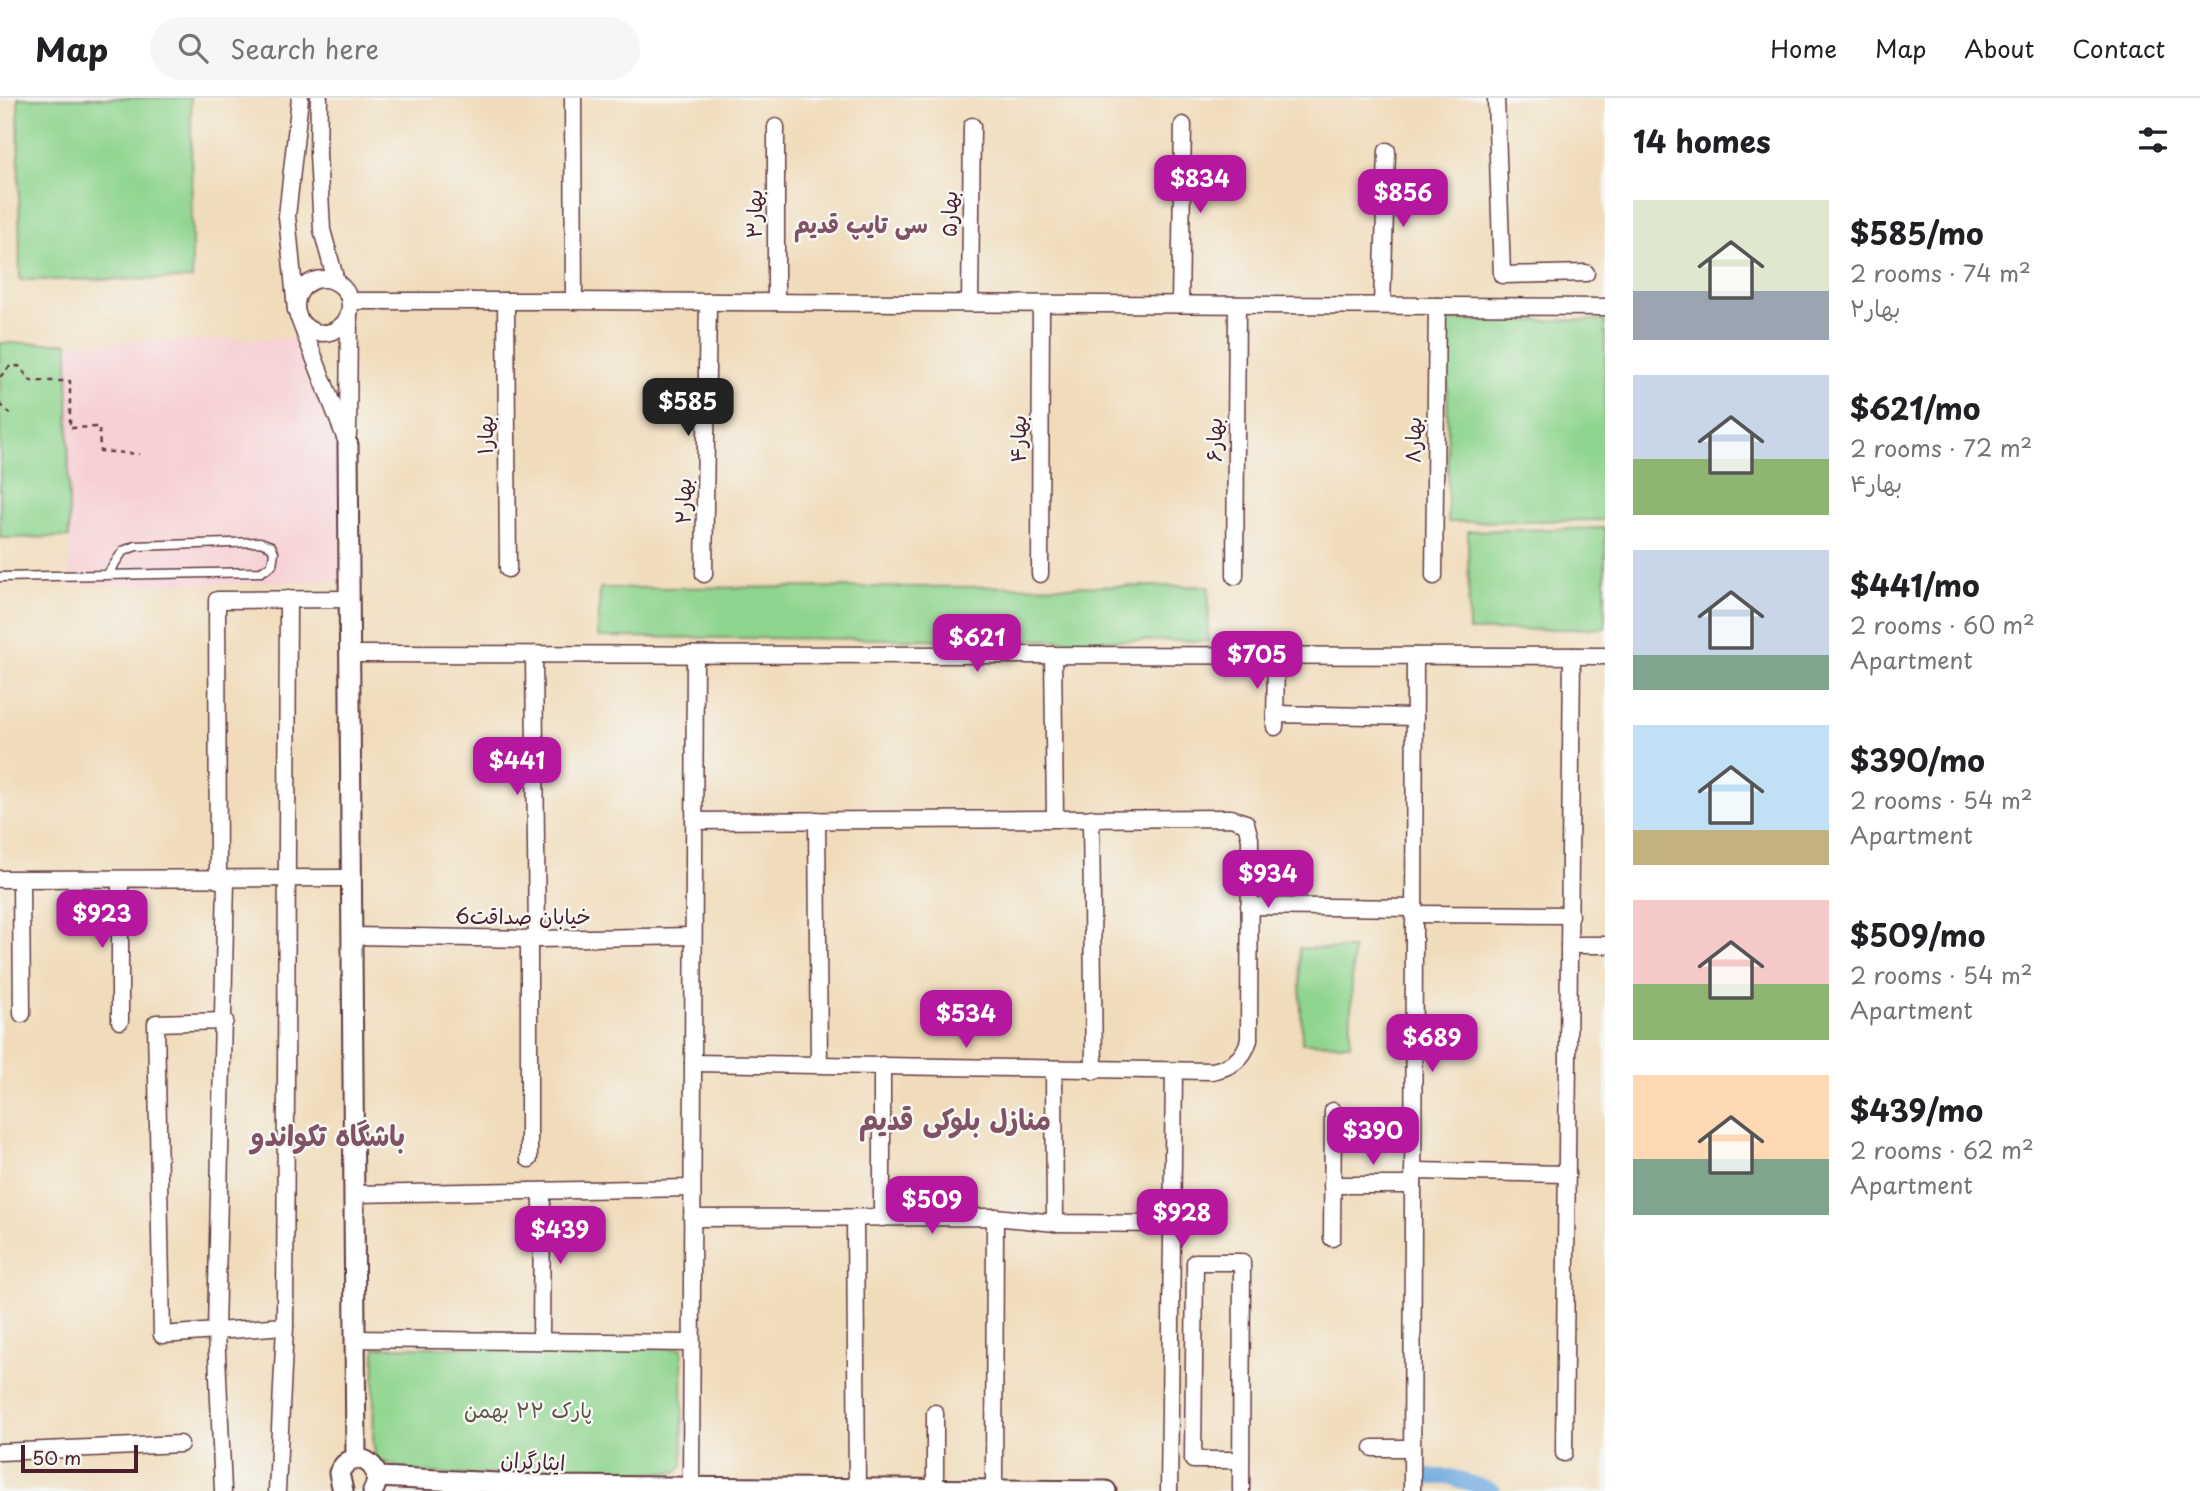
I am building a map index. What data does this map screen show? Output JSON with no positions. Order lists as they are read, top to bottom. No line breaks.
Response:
{"streets":{"street":["بهار۳","بهار۵","بهار۱","بهار۴","بهار۶","بهار۸","بهار۲","خیابان صداقت6","ایثارگران"]},"districts":["سی تایپ قدیم","منازل بلوکی قدیم","باشگاه تکواندو"],"parks":["پارک ۲۲ بهمن"],"scale_bar":"50 m","page":{"header":"Map","search":"Search here","nav":["Home","Map","About","Contact"],"heading":"14 homes","price":["$834","$856","$585","$621","$705","$441","$934","$923","$534","$689","$390","$509","$928","$439"],"list":[{"name":"$585/mo","note":"2 rooms · 74 m² · بهار۲"},{"name":"$621/mo","note":"2 rooms · 72 m² · بهار۴"},{"name":"$441/mo","note":"2 rooms · 60 m² · Apartment"},{"name":"$390/mo","note":"2 rooms · 54 m² · Apartment"},{"name":"$509/mo","note":"2 rooms · 54 m² · Apartment"},{"name":"$439/mo","note":"2 rooms · 62 m² · Apartment"}],"scale":"50 m"}}
